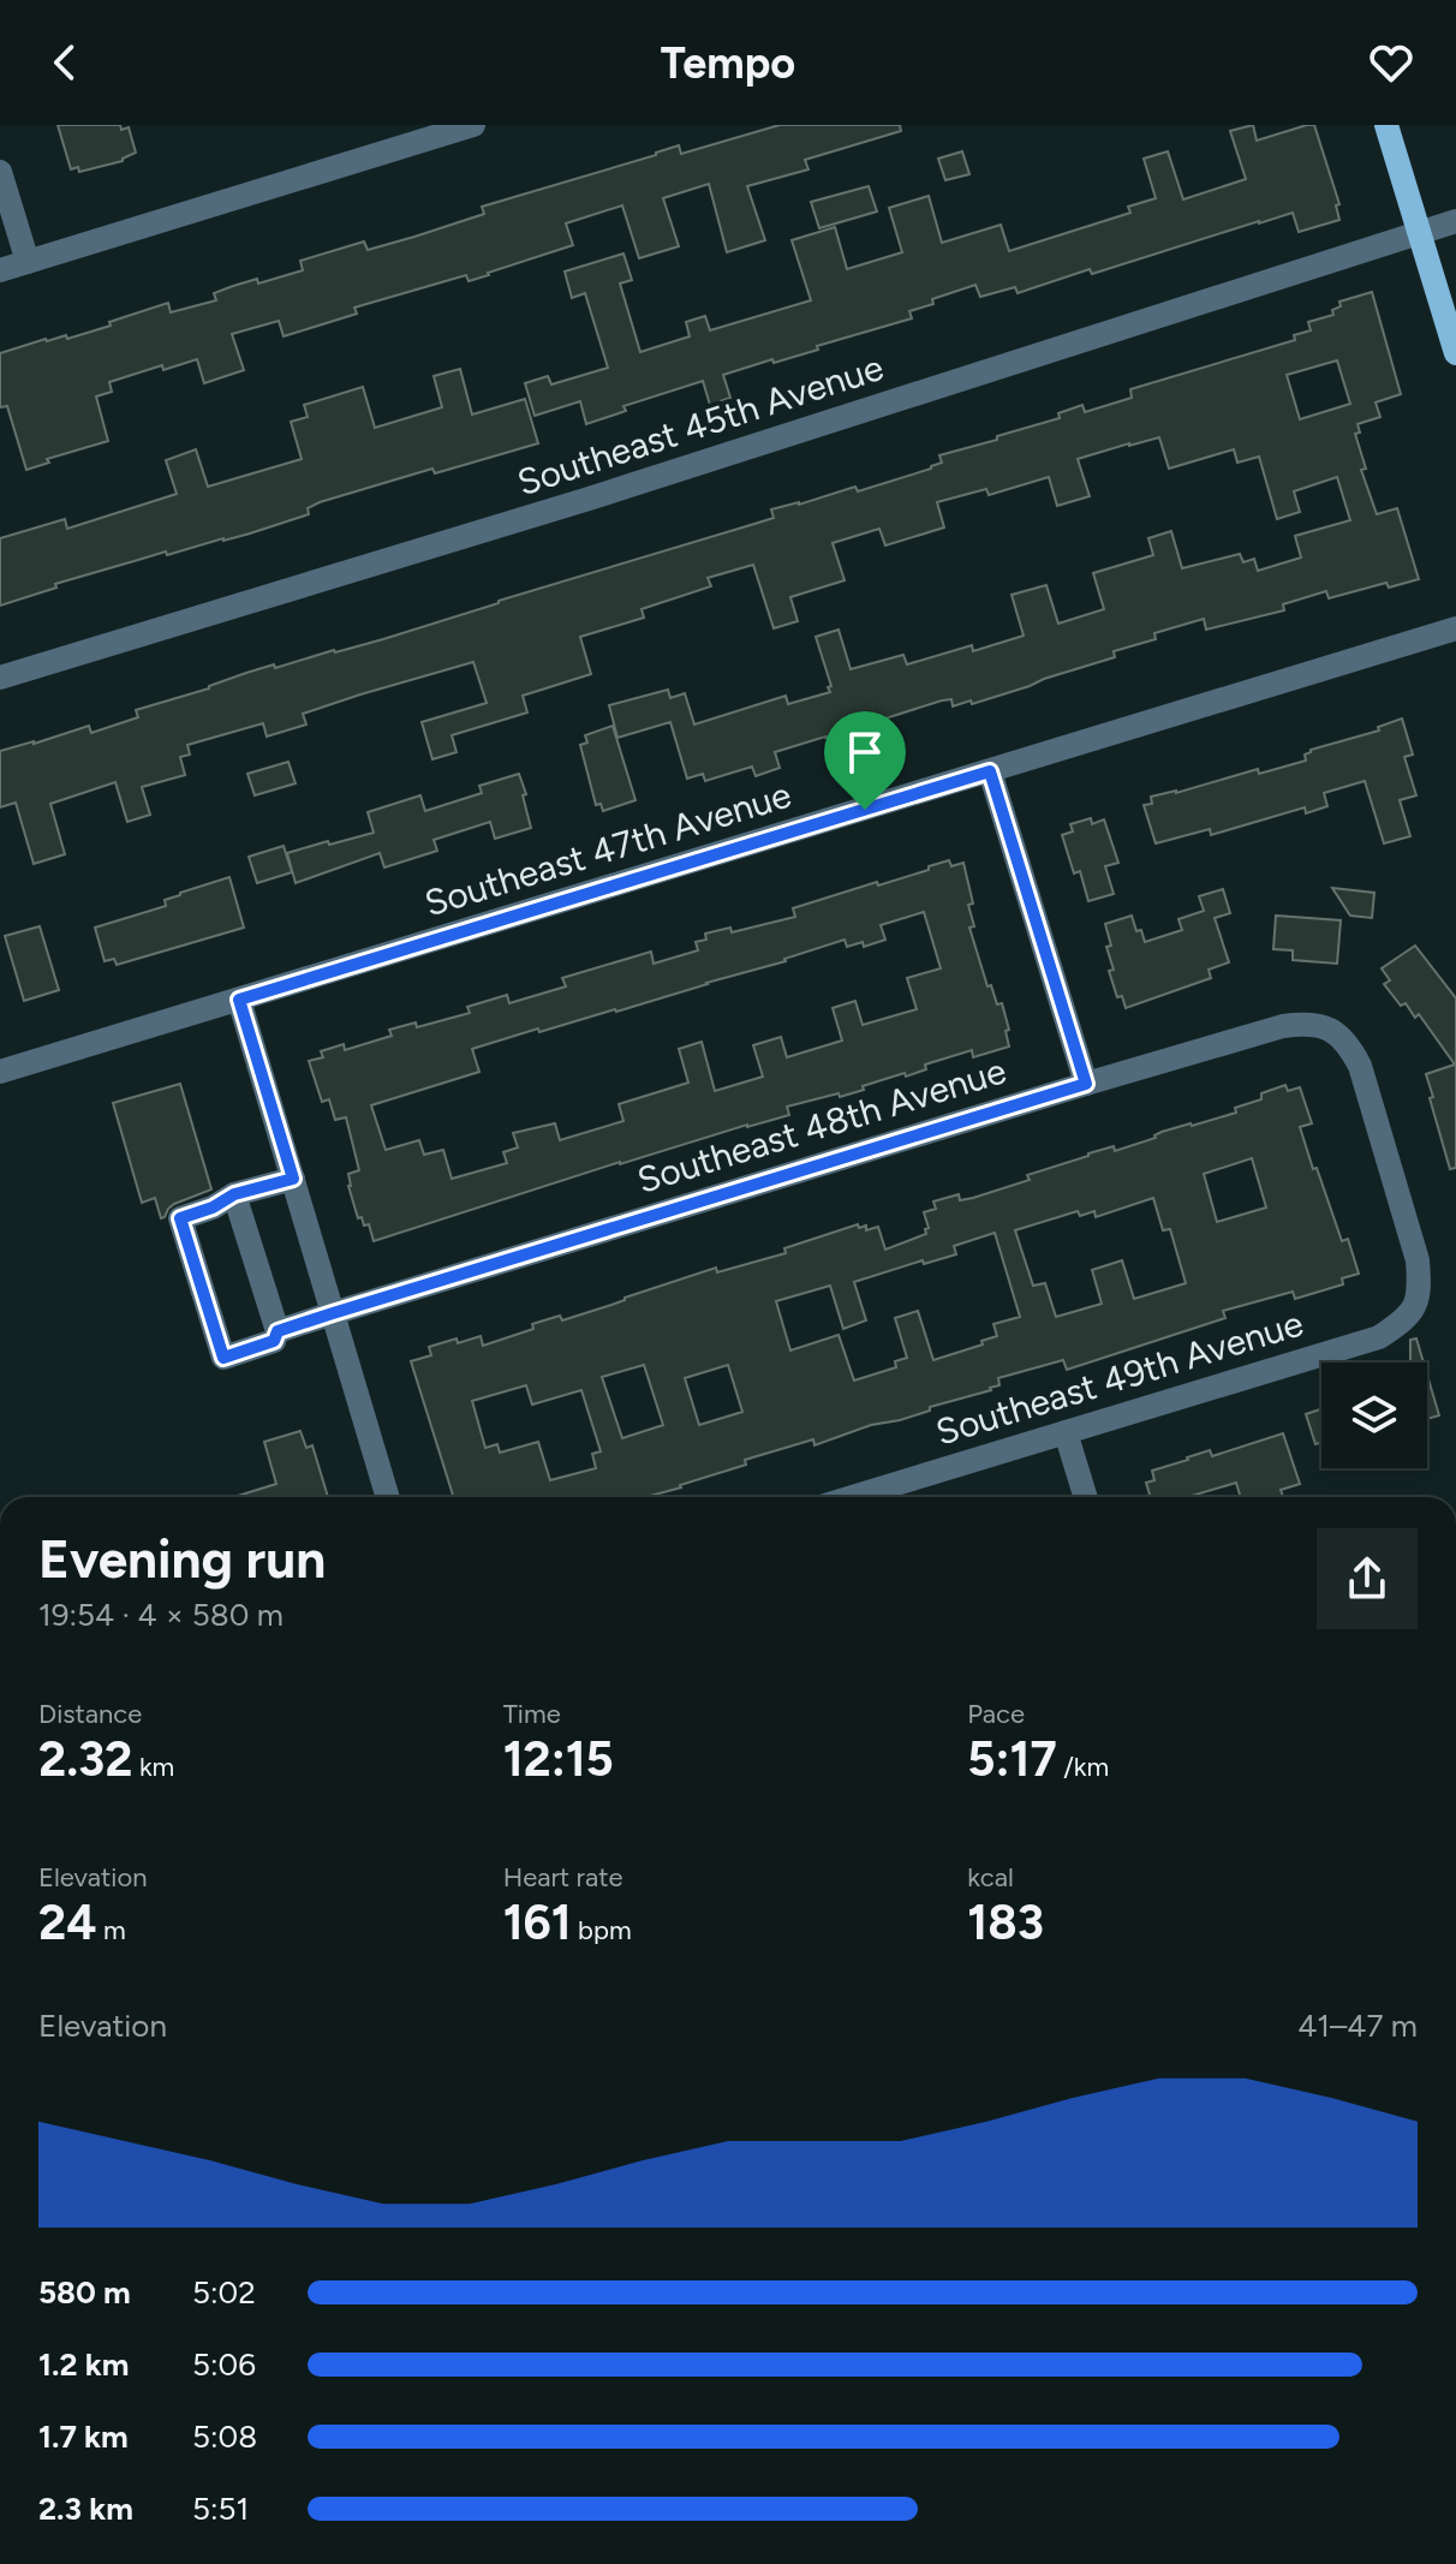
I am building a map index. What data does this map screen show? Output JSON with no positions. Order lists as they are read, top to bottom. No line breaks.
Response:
{"streets":{"street":["Southeast 45th Avenue","Southeast 47th Avenue","Southeast 48th Avenue","Southeast 49th Avenue"]},"crossings":[["Southeast 48th Avenue","Southeast 49th Avenue"]],"page":{"header":"Tempo","heading":["Evening run","19:54 · 4 × 580 m"],"stats":[["Distance","2.32 km"],["Time","12:15"],["Pace","5:17 /km"],["Elevation","24 m"],["Heart rate","161 bpm"],["kcal","183"]],"chart":["Elevation","41–47 m"],"list":[{"name":"580 m","note":"5:02"},{"name":"1.2 km","note":"5:06"},{"name":"1.7 km","note":"5:08"},{"name":"2.3 km","note":"5:51"}]}}
